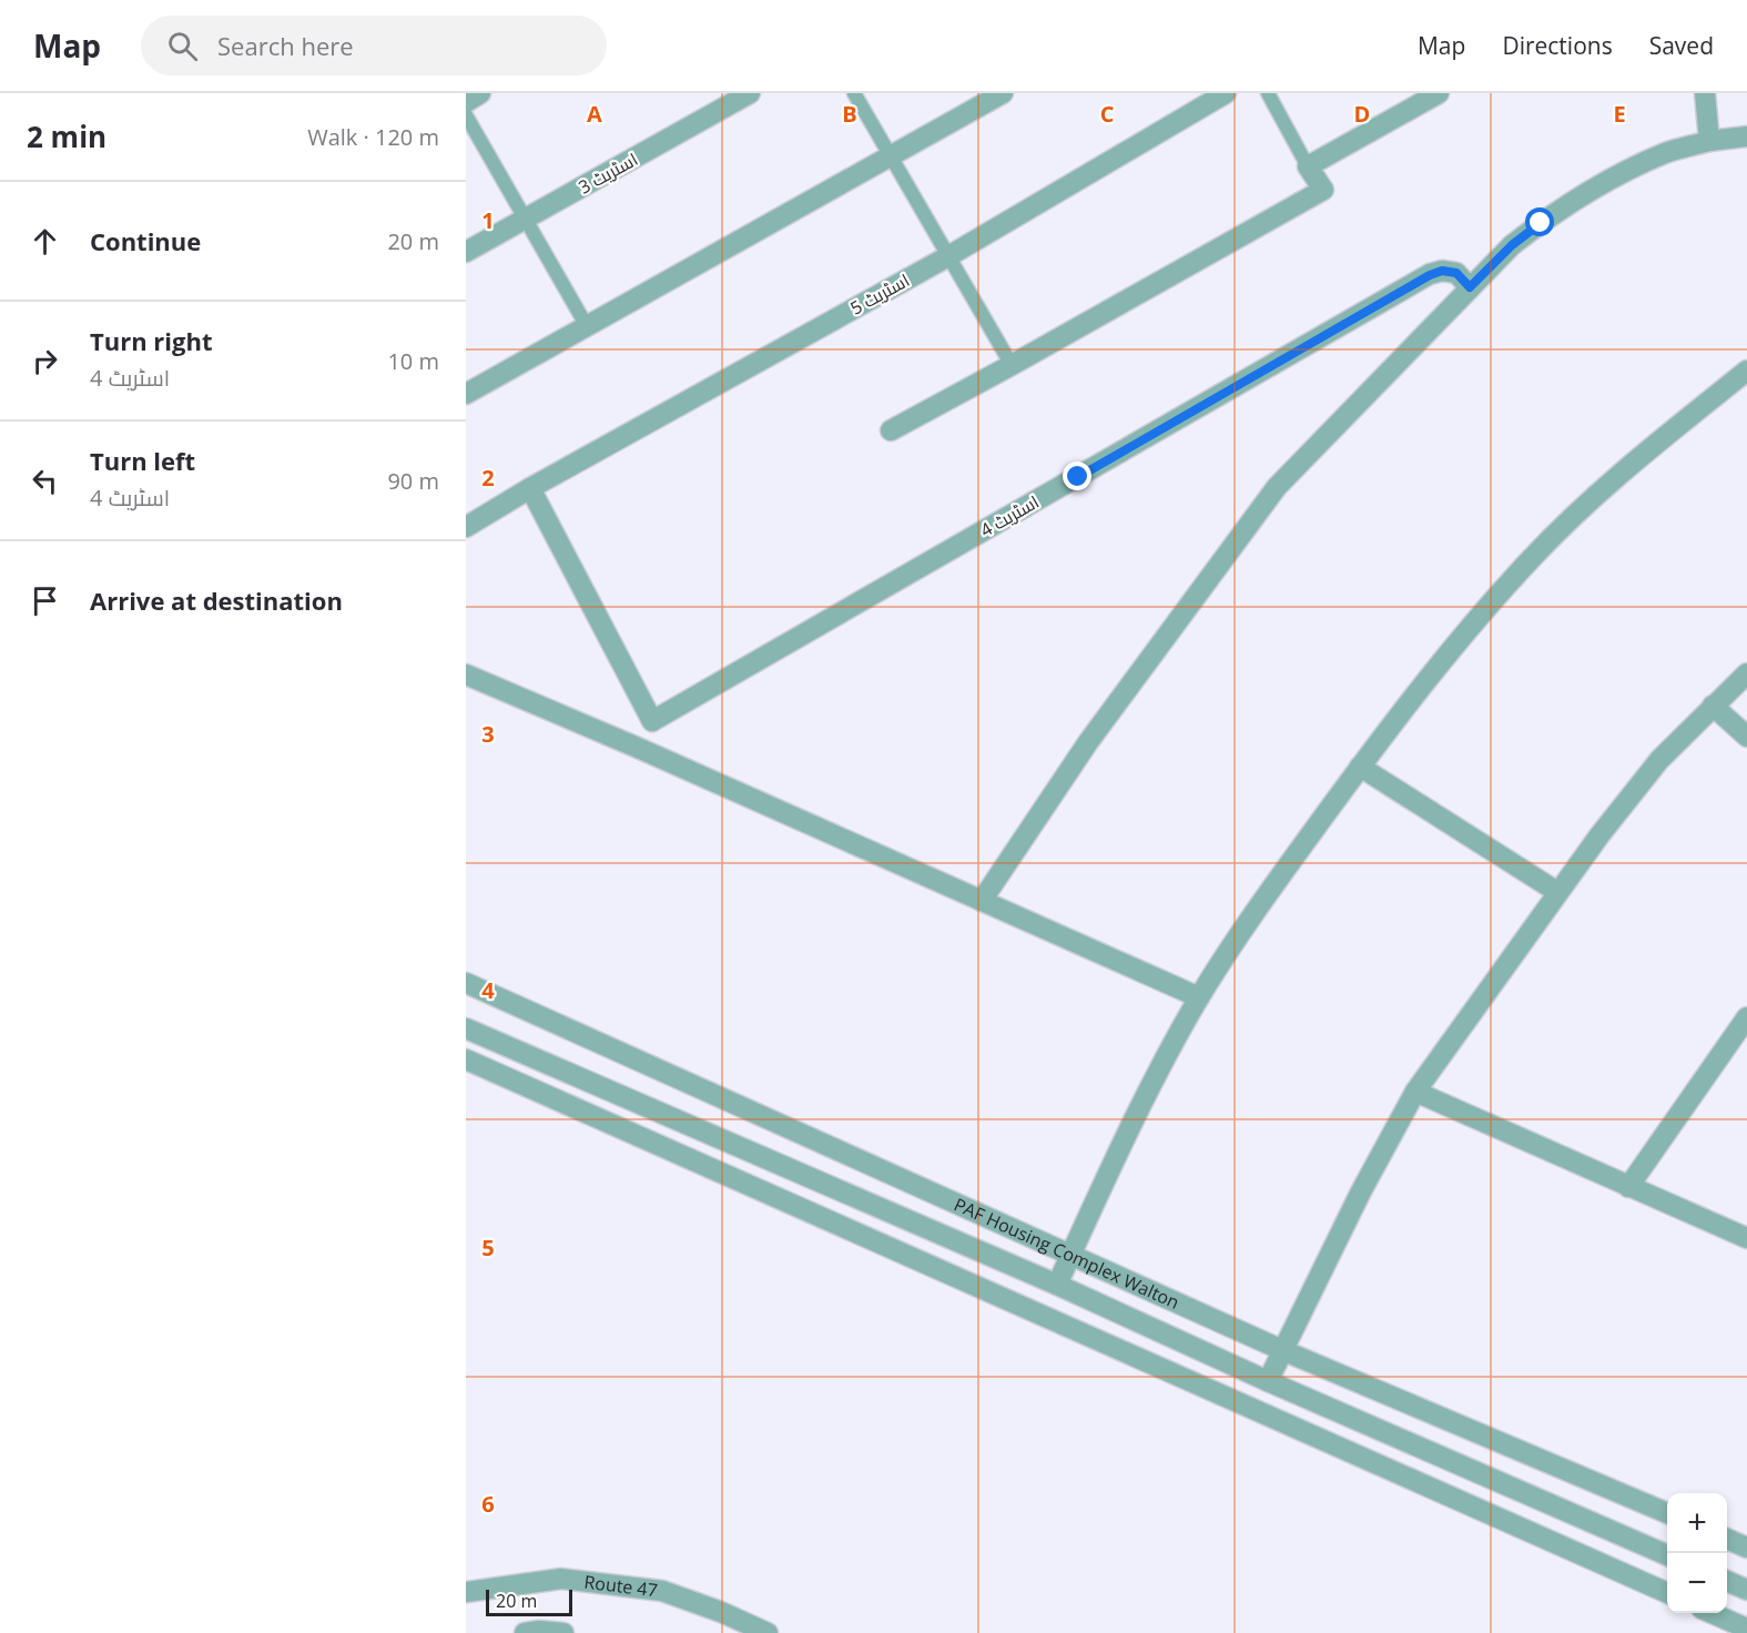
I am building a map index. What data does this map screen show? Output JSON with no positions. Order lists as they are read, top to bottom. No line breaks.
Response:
{"streets":{"street":["اسٹریٹ 3","اسٹریٹ 5","اسٹریٹ 4","PAF Housing Complex Walton","Route 47"]},"scale_bar":"20 m","page":{"header":"Map","search":"Search here","nav":["Map","Directions","Saved"],"heading":["2 min","Walk · 120 m"],"list":[["Continue","20 m"],["Turn right","اسٹریٹ 4","10 m"],["Turn left","اسٹریٹ 4","90 m"],"Arrive at destination"],"map_buttons":["+","−"],"scale":"20 m"},"grid":{"columns":["A","B","C","D","E"],"rows":["1","2","3","4","5","6"]}}
